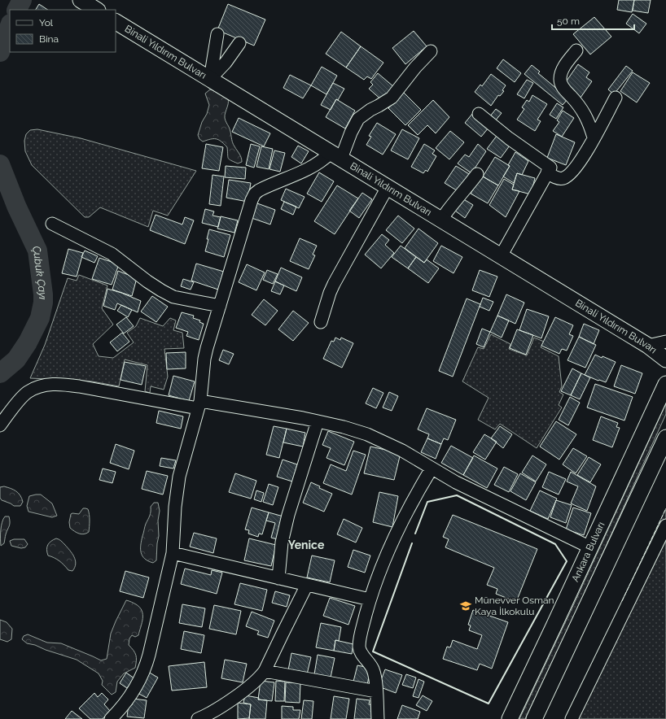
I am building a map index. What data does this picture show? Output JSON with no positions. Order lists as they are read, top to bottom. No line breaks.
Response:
{"streets":{"main road":["Binali Yıldırım Bulvarı","Ankara Bulvarı"]},"districts":["Yenice"],"water":["Çubuk Çayı"],"places":{"school or university":["Münevver Osman Kaya İlkokulu"]},"legend":["Yol","Bina"],"scale_bar":"50 m"}
